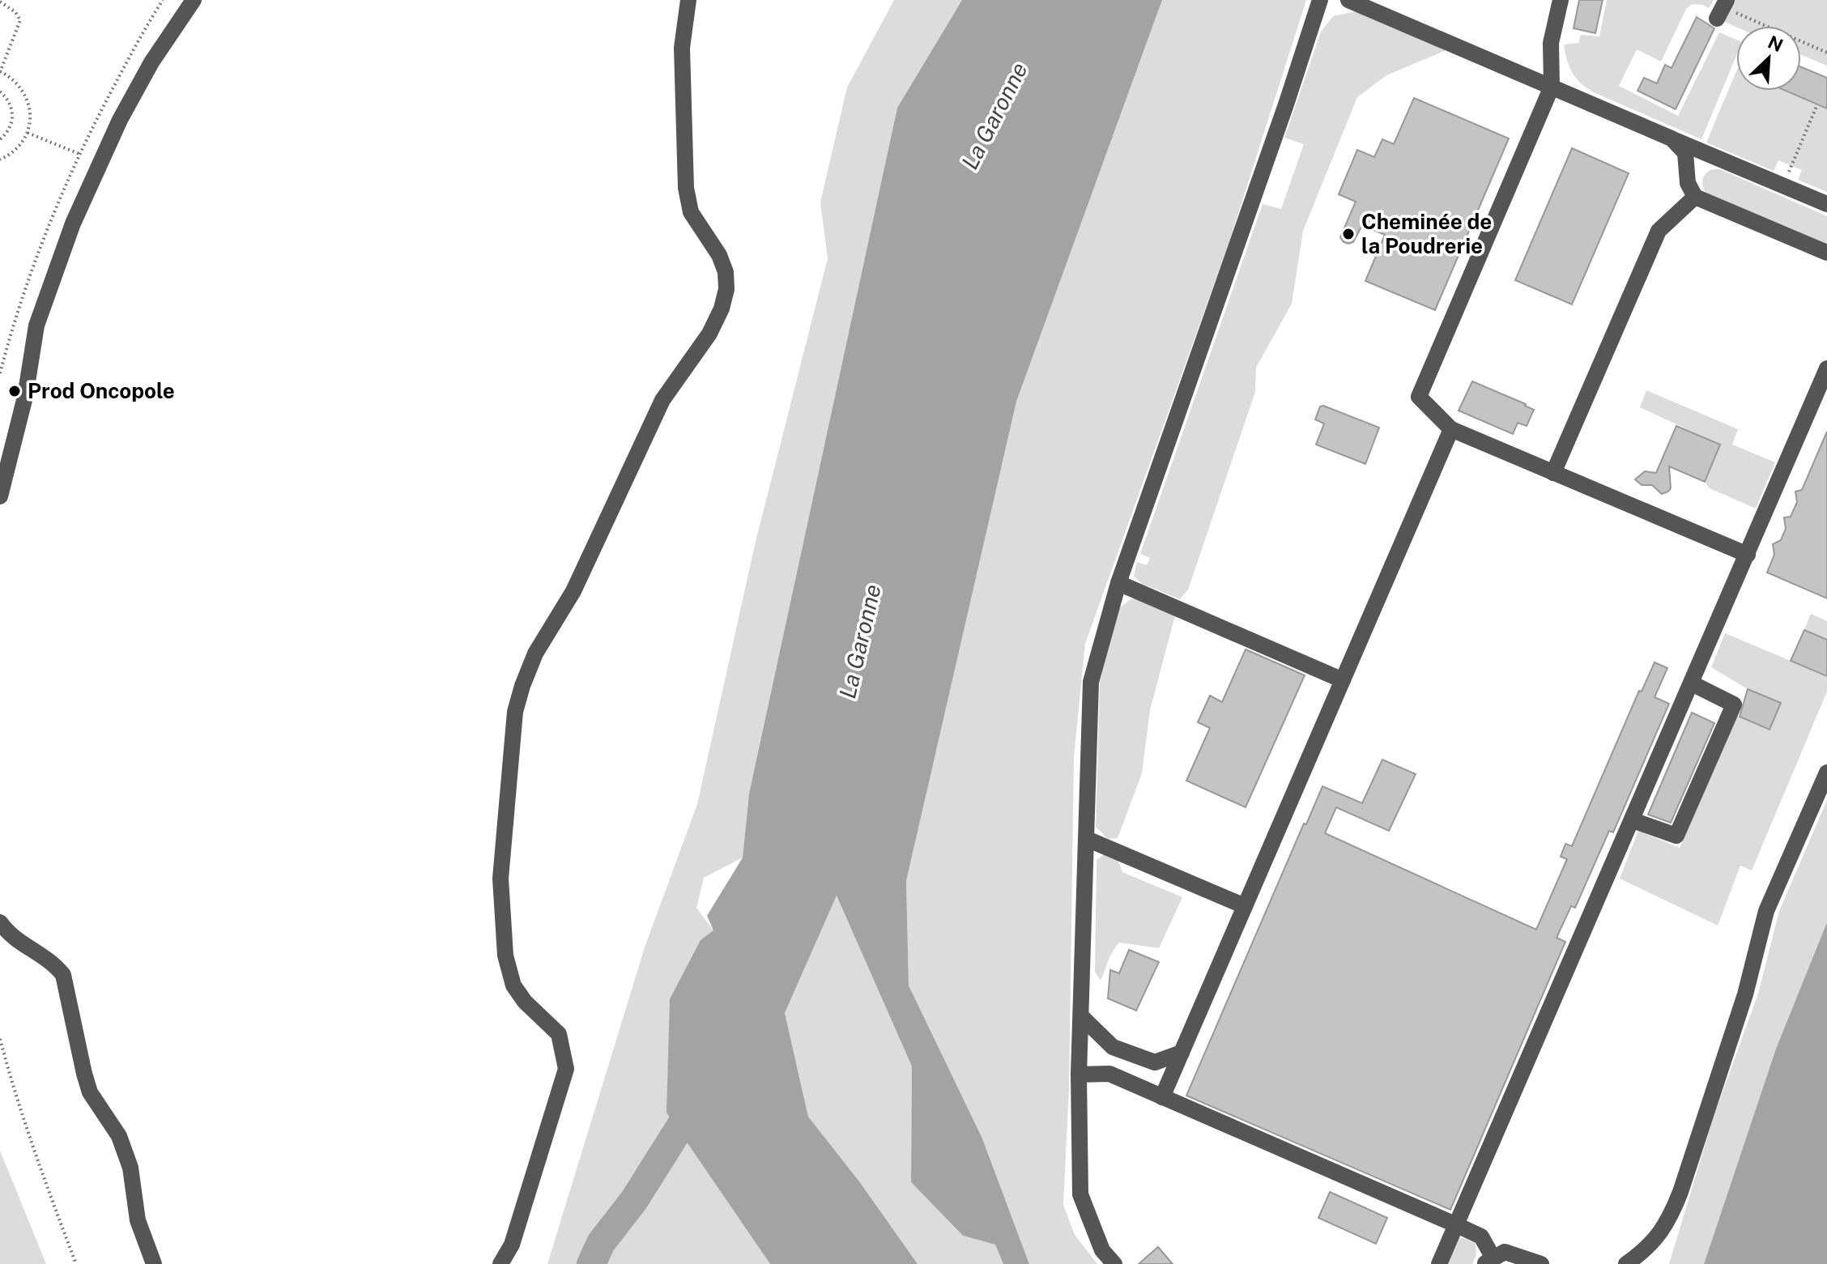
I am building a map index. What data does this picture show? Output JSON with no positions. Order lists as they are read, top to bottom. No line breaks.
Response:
{"water":["La Garonne"],"places":["Cheminée de la Poudrerie","Prod Oncopole"],"north":"top right"}
